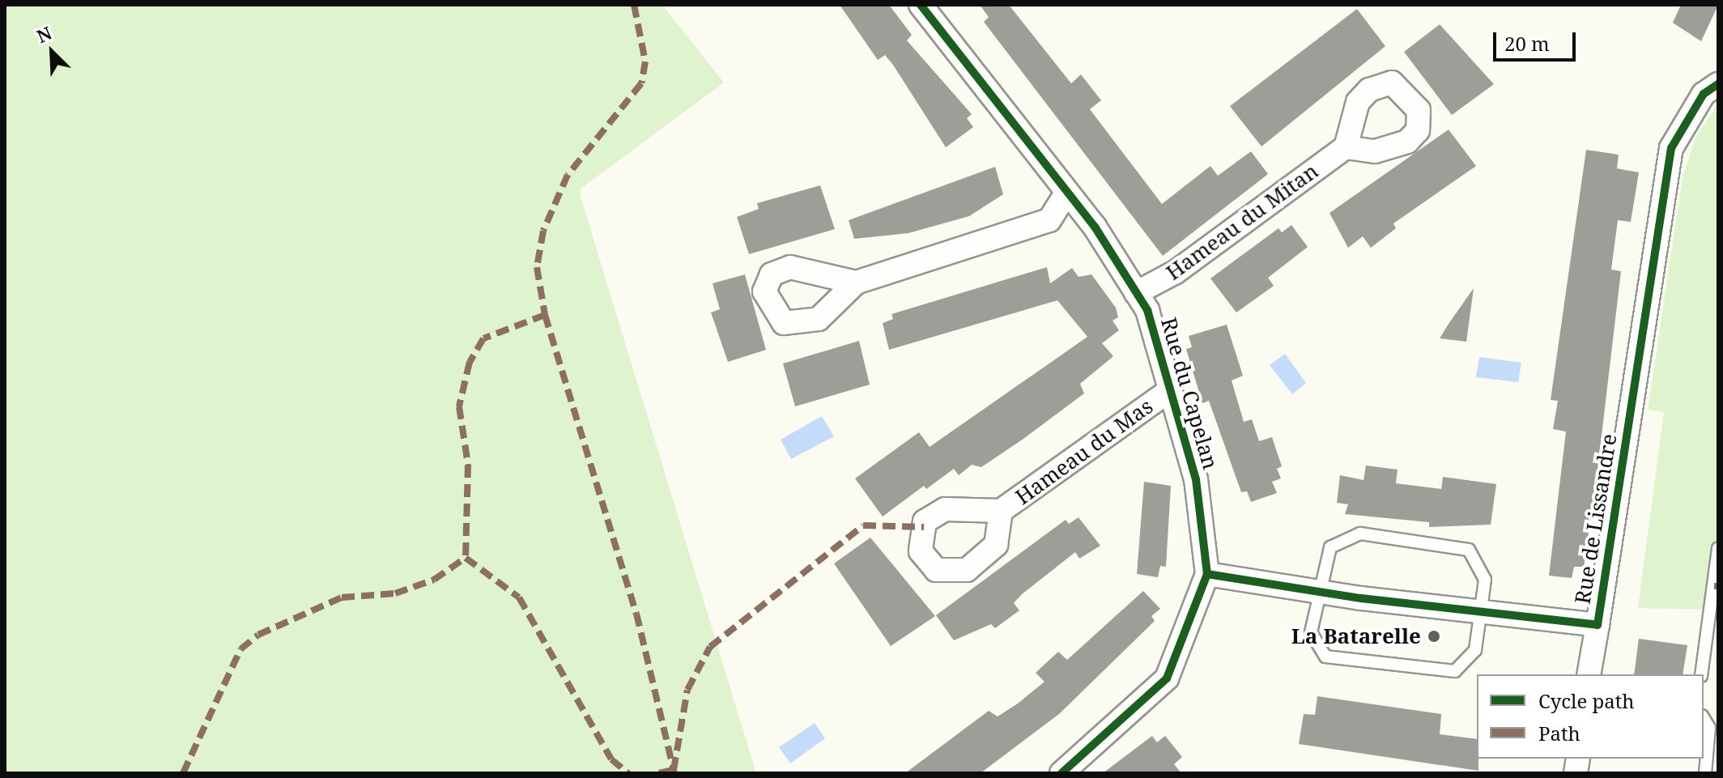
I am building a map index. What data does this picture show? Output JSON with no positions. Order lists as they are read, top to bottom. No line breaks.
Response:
{"streets":{"street":["Hameau du Mitan","Rue du Capelan","Hameau du Mas","Rue de Lissandre"]},"crossings":[["Hameau du Mitan","Rue du Capelan"],["Rue du Capelan","Hameau du Mas"],["Rue du Capelan","Rue de Lissandre"]],"places":["La Batarelle"],"legend":["Cycle path","Path"],"scale_bar":"20 m","north":"top left"}
